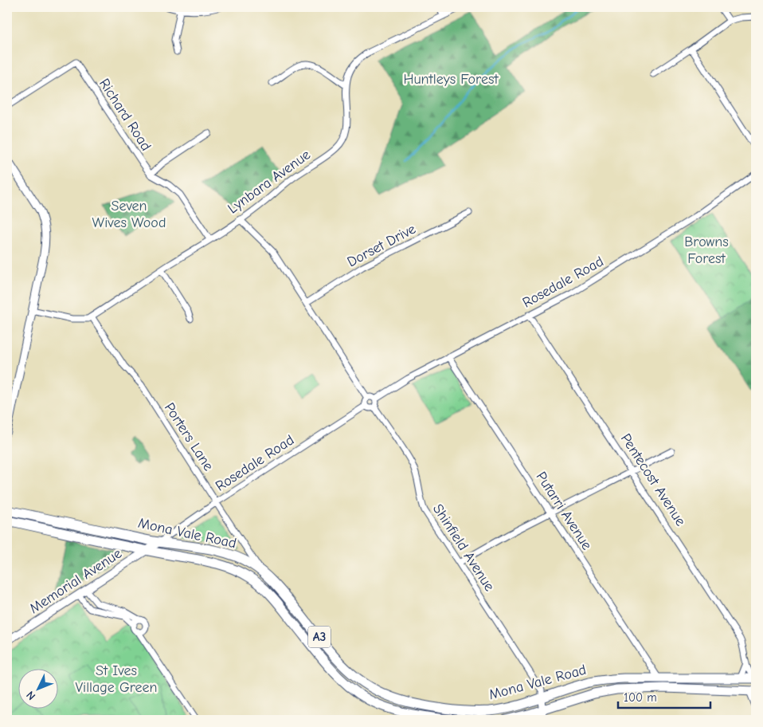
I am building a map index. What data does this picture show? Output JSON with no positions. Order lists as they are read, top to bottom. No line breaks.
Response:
{"streets":{"highway":["Mona Vale Road","A3"],"street":["Richard Road","Lynbara Avenue","Dorset Drive","Rosedale Road","Porters Lane","Pentecost Avenue","Putarri Avenue","Shinfield Avenue","Memorial Avenue"]},"crossings":[["Richard Road","Lynbara Avenue"],["Lynbara Avenue","Porters Lane"],["Rosedale Road","Porters Lane"],["Rosedale Road","Pentecost Avenue"],["Rosedale Road","Putarri Avenue"],["Rosedale Road","Mona Vale Road"],["Rosedale Road","Shinfield Avenue"],["Rosedale Road","Memorial Avenue"],["Porters Lane","Mona Vale Road"],["Pentecost Avenue","Mona Vale Road"],["Putarri Avenue","Mona Vale Road"],["Mona Vale Road","Shinfield Avenue"],["Mona Vale Road","Memorial Avenue"]],"parks":["Huntleys Forest","Seven Wives Wood","Browns Forest","St Ives Village Green"],"scale_bar":"100 m","north":"bottom left"}
